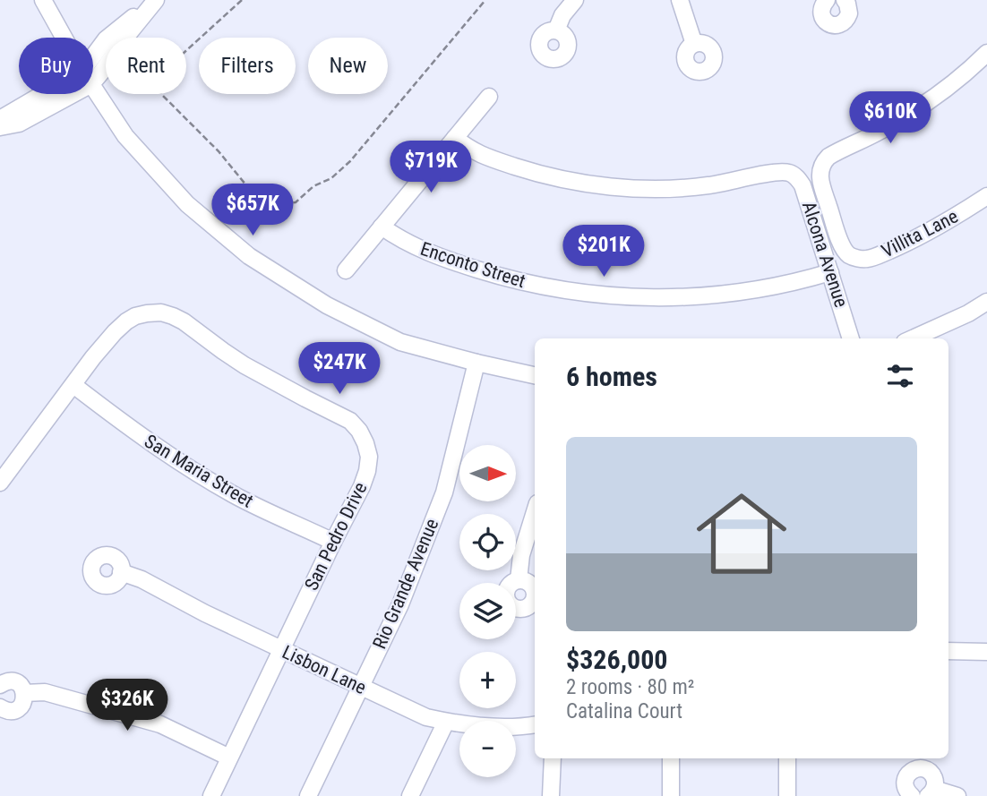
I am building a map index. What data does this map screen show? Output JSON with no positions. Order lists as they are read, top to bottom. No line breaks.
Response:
{"streets":{"street":["Villita Lane","Alcona Avenue","Enconto Street","San Maria Street","San Pedro Drive","Rio Grande Avenue","Lisbon Lane"]},"crossings":[["Alcona Avenue","Enconto Street"],["San Maria Street","San Pedro Drive"],["San Pedro Drive","Lisbon Lane"],["Rio Grande Avenue","Lisbon Lane"]],"north":"right","page":{"chip":["Buy","Rent","Filters","New"],"price":["$610K","$719K","$657K","$201K","$247K","$326K"],"heading":"6 homes","list":[{"name":"$326,000","note":"2 rooms · 80 m² · Catalina Court"}],"map_buttons":["+","−"]}}
